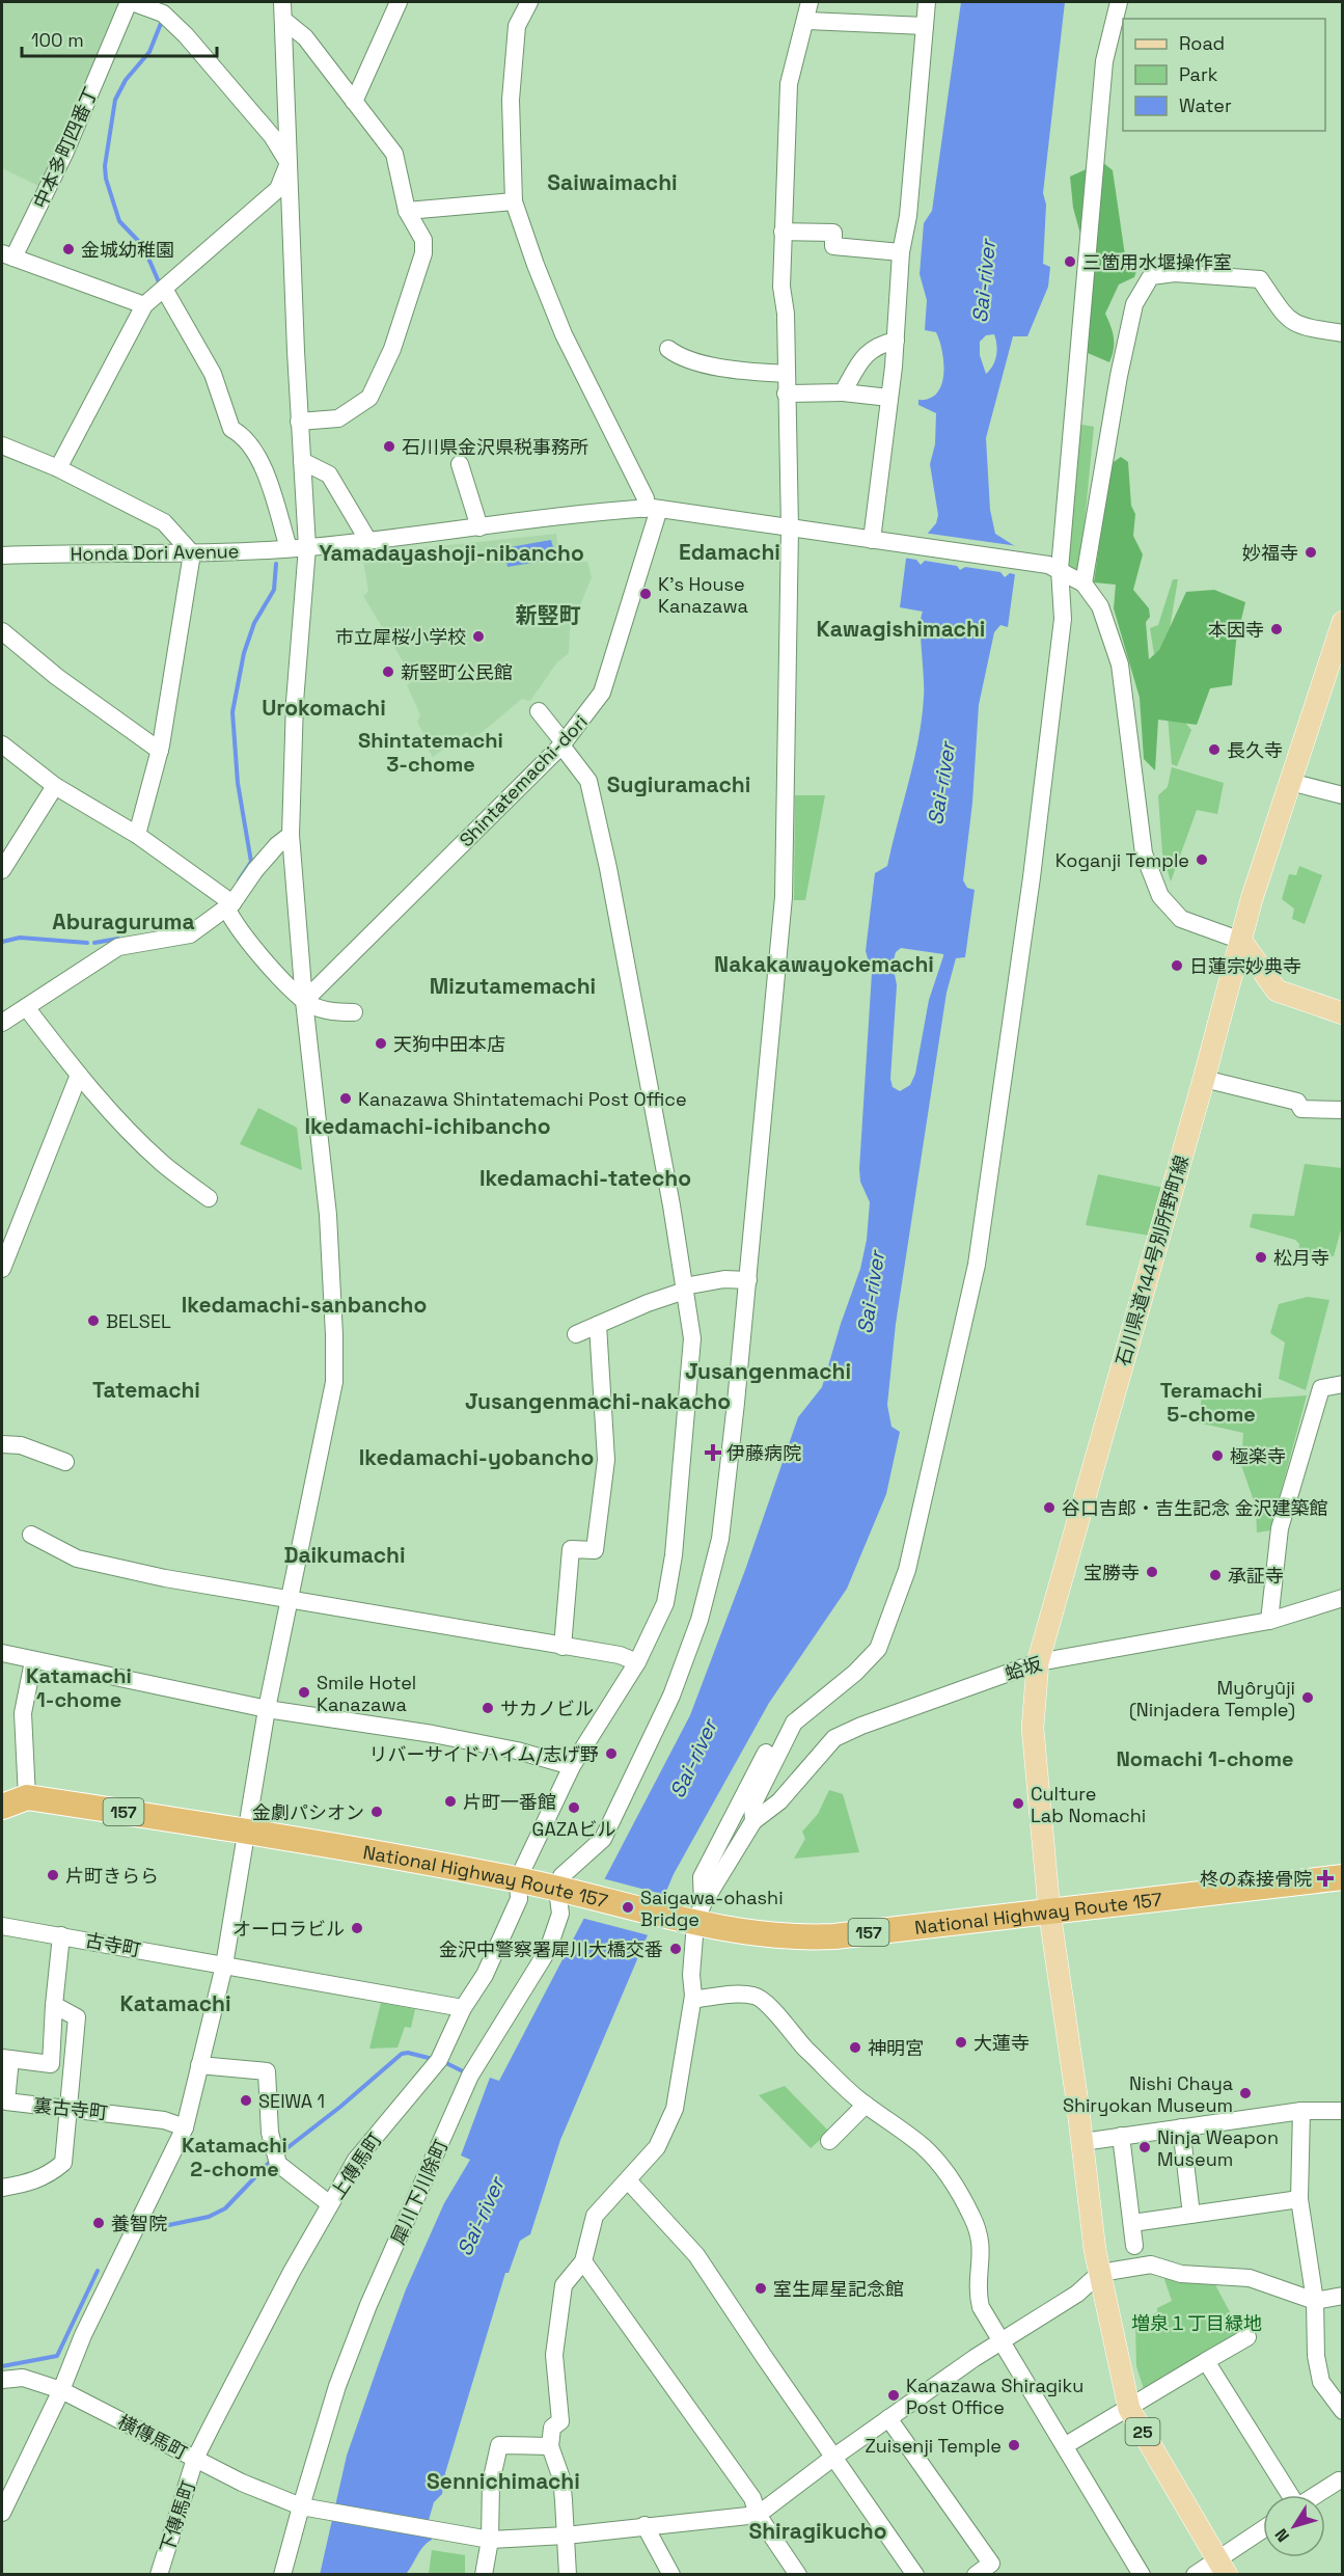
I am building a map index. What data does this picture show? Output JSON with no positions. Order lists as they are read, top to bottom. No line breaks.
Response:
{"streets":{"highway":["157","National Highway Route 157"],"main road":["石川県道144号別所野町線","25"],"street":["中本多町四番丁","Honda Dori Avenue","Shintatemachi-dori","蛤坂","古寺町","裏古寺町","上傳馬町","犀川下川除町","横傳馬町","下傳馬町"]},"crossings":[["Honda Dori Avenue","Shintatemachi-dori"],["Shintatemachi-dori","上傳馬町"],["石川県道144号別所野町線","蛤坂"],["石川県道144号別所野町線","National Highway Route 157"],["石川県道144号別所野町線","25"],["National Highway Route 157","上傳馬町"],["National Highway Route 157","犀川下川除町"],["National Highway Route 157","25"],["古寺町","上傳馬町"],["上傳馬町","横傳馬町"],["上傳馬町","下傳馬町"],["犀川下川除町","横傳馬町"],["横傳馬町","下傳馬町"]],"districts":["Saiwaimachi","Edamachi","Yamadayashoji-nibancho","新竪町","Kawagishimachi","Urokomachi","Shintatemachi 3-chome","Sugiuramachi","Aburaguruma","Nakakawayokemachi","Mizutamemachi","Ikedamachi-ichibancho","Ikedamachi-tatecho","Ikedamachi-sanbancho","Jusangenmachi","Tatemachi","Teramachi 5-chome","Jusangenmachi-nakacho","Ikedamachi-yobancho","Daikumachi","Katamachi 1-chome","Nomachi 1-chome","Katamachi","Katamachi 2-chome","Sennichimachi","Shiragikucho"],"water":["Sai-river"],"parks":["増泉１丁目緑地"],"places":{"other":["金城幼稚園","三箇用水堰操作室","石川県金沢県税事務所","妙福寺","K's House Kanazawa","本因寺","市立犀桜小学校","新竪町公民館","長久寺","Koganji Temple","日蓮宗妙典寺","天狗中田本店","Kanazawa Shintatemachi Post Office","松月寺","BELSEL","極楽寺","谷口吉郎・吉生記念 金沢建築館","宝勝寺","承証寺","Smile Hotel Kanazawa","Myôryûji (Ninjadera Temple)","サカノビル","リバーサイドハイム/志げ野","片町一番館","Culture Lab Nomachi","GAZAビル","金劇パシオン","片町きらら","Saigawa-ohashi Bridge","オーロラビル","金沢中警察署犀川大橋交番","大蓮寺","神明宮","Nishi Chaya Shiryokan Museum","SEIWA 1","Ninja Weapon Museum","養智院","室生犀星記念館","Kanazawa Shiragiku Post Office","Zuisenji Temple"],"health":["伊藤病院","柊の森接骨院"]},"legend":["Road","Park","Water"],"scale_bar":"100 m","north":"bottom left"}
